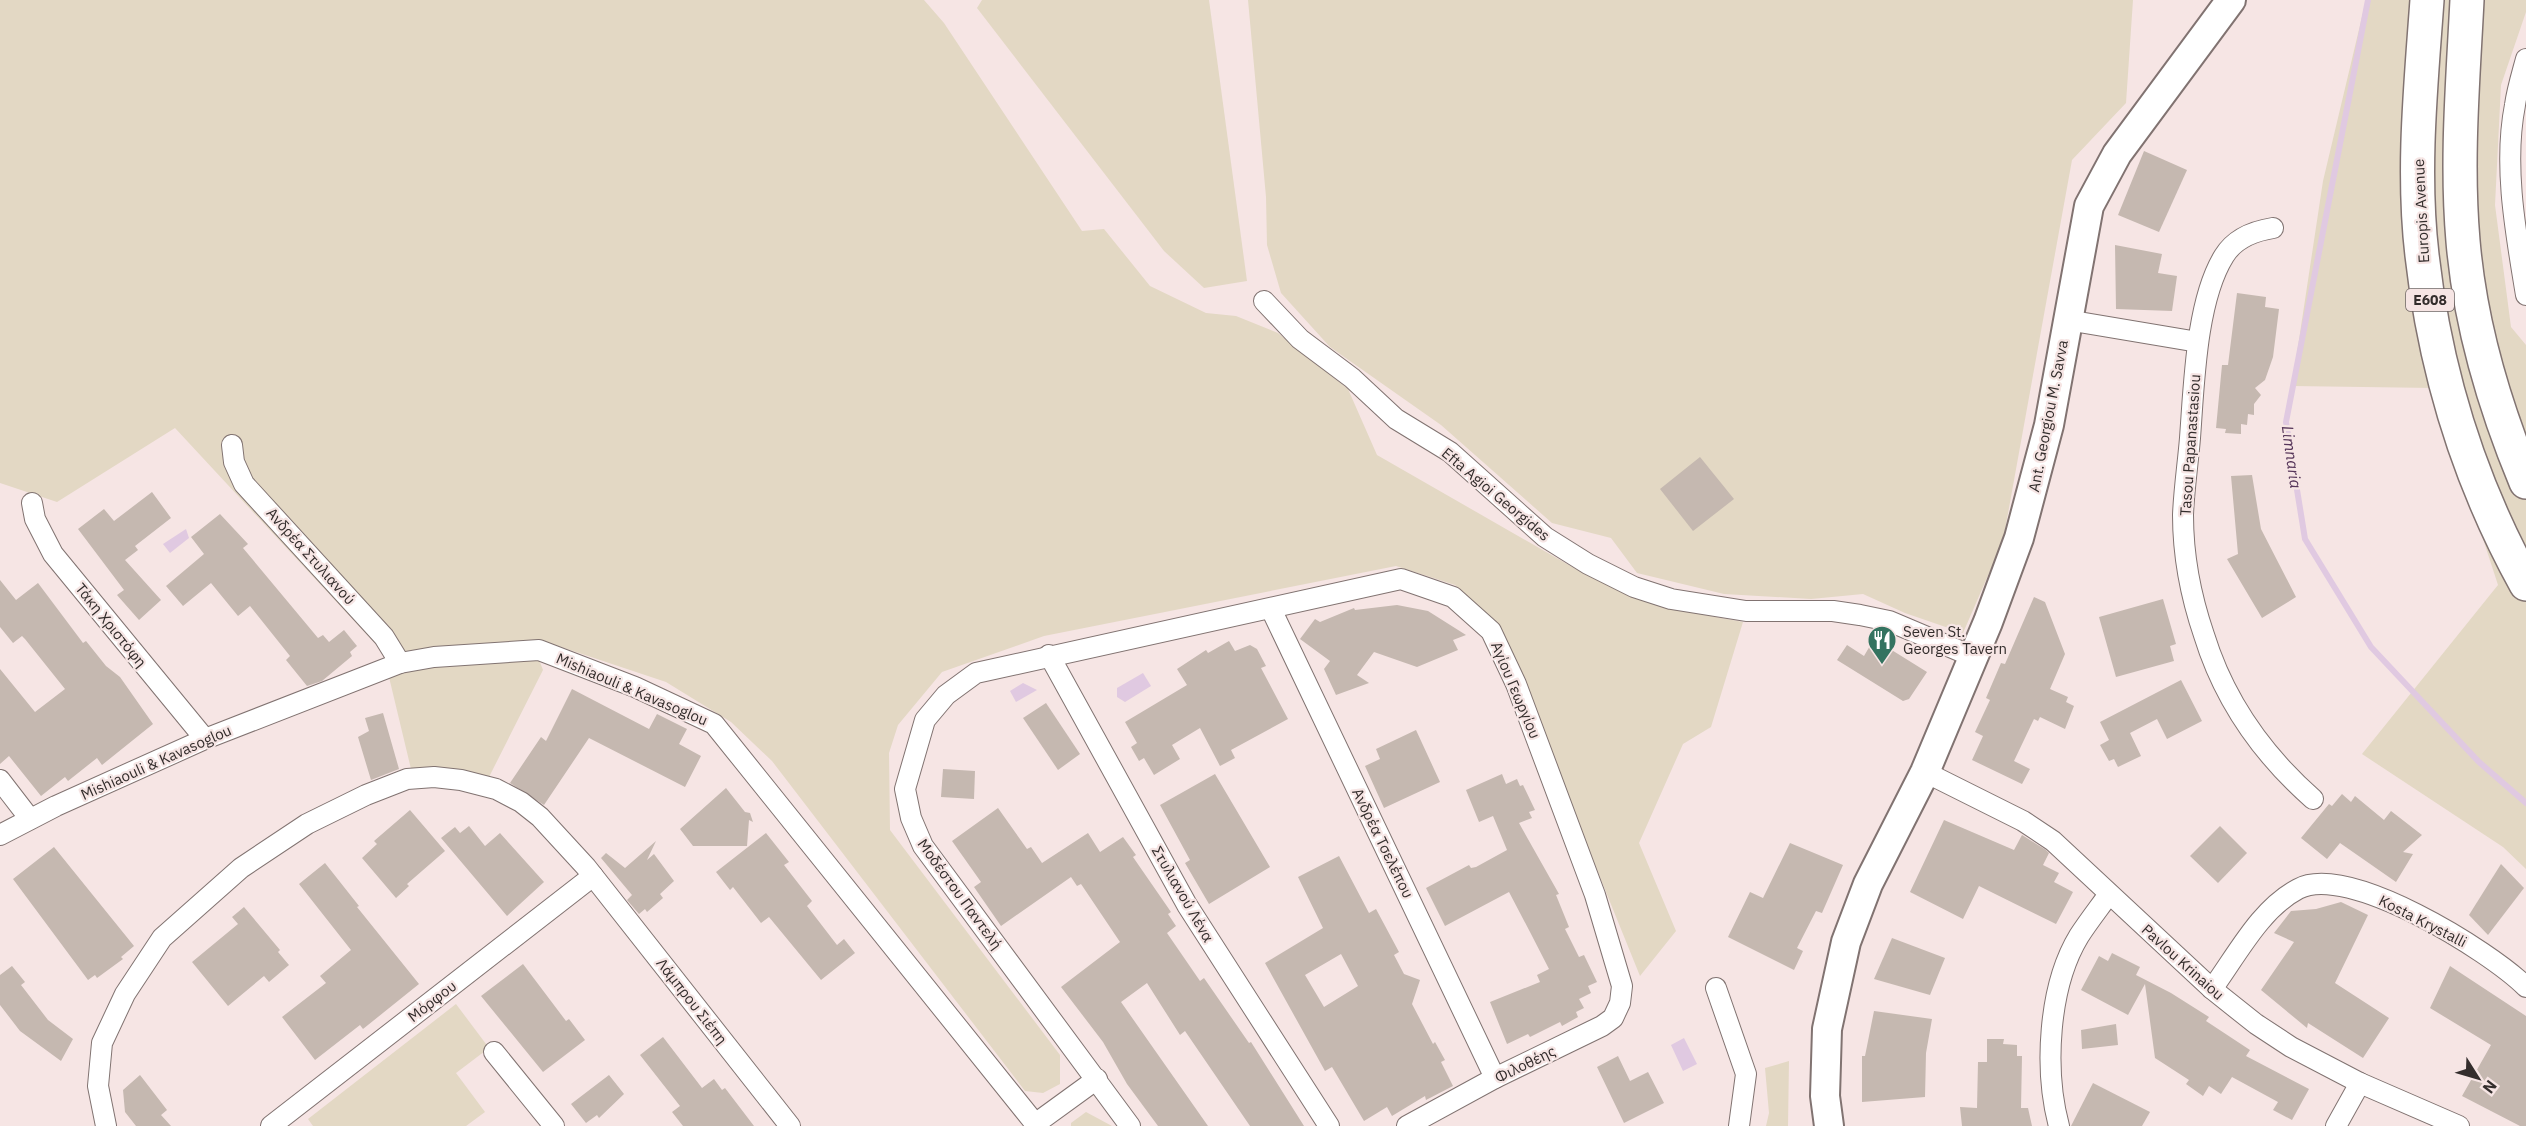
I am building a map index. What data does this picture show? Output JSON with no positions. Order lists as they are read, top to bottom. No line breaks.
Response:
{"streets":{"highway":["Europis Avenue","E608"],"main road":["Ant. Georgiou M. Savva"],"street":["Tasou Papanastasiou","Efta Agioi Georgides","Ανδρέα Στυλιανού","Τάκη Χριστόφη","Mishiaouli & Kavasoglou","Αγίου Γεωργίου","Ανδρέα Τσελέπου","Μοδέστου Παντελή","Στυλιανού Λένα","Kosta Krystalli","Pavlou Krinaiou","Μόρφου","Λάμπρου Σιέπη","Φιλοθέης"]},"crossings":[["Ant. Georgiou M. Savva","Efta Agioi Georgides"],["Ant. Georgiou M. Savva","Pavlou Krinaiou"],["Ανδρέα Στυλιανού","Mishiaouli & Kavasoglou"],["Τάκη Χριστόφη","Mishiaouli & Kavasoglou"],["Αγίου Γεωργίου","Ανδρέα Τσελέπου"],["Αγίου Γεωργίου","Μοδέστου Παντελή"],["Αγίου Γεωργίου","Στυλιανού Λένα"],["Αγίου Γεωργίου","Φιλοθέης"],["Ανδρέα Τσελέπου","Φιλοθέης"],["Μοδέστου Παντελή","Στυλιανού Λένα"],["Kosta Krystalli","Pavlou Krinaiou"],["Μόρφου","Λάμπρου Σιέπη"]],"water":["Limnaria"],"places":{"restaurant":["Seven St. Georges Tavern"]},"north":"bottom right"}
